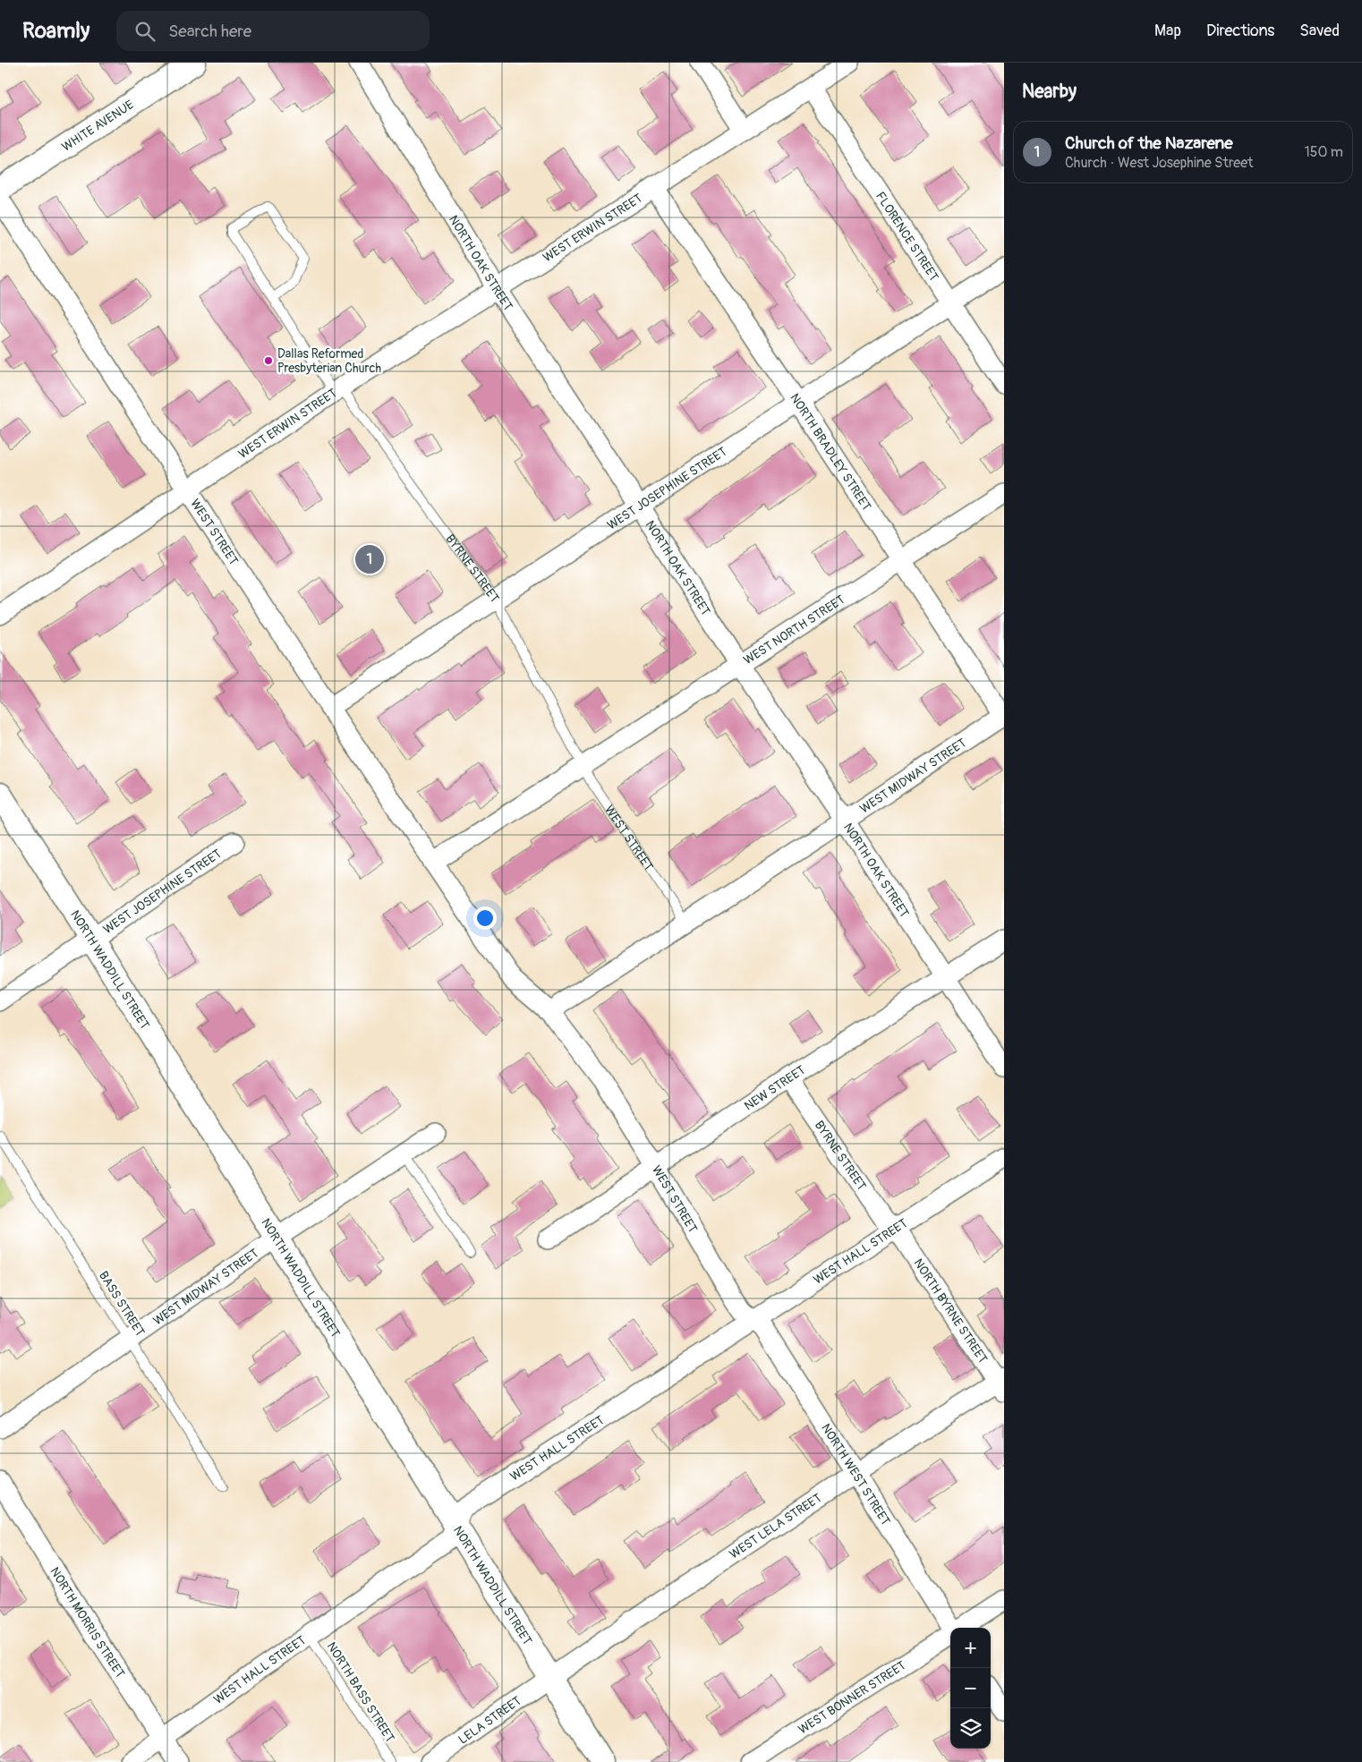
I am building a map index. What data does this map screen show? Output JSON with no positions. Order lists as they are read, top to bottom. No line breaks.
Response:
{"streets":{"street":["WHITE AVENUE","WEST ERWIN STREET","FLORENCE STREET","NORTH OAK STREET","NORTH BRADLEY STREET","WEST JOSEPHINE STREET","WEST STREET","BYRNE STREET","WEST NORTH STREET","WEST MIDWAY STREET","NORTH WADDILL STREET","NEW STREET","WEST HALL STREET","NORTH BYRNE STREET","NORTH WEST STREET","WEST LELA STREET","NORTH MORRIS STREET","WEST BONNER STREET","LELA STREET"],"lane":["BASS STREET","NORTH BASS STREET"]},"crossings":[["WEST ERWIN STREET","FLORENCE STREET"],["WEST ERWIN STREET","NORTH OAK STREET"],["WEST ERWIN STREET","NORTH BRADLEY STREET"],["WEST ERWIN STREET","WEST STREET"],["WEST ERWIN STREET","BYRNE STREET"],["FLORENCE STREET","WEST JOSEPHINE STREET"],["NORTH OAK STREET","WEST JOSEPHINE STREET"],["NORTH OAK STREET","WEST NORTH STREET"],["NORTH OAK STREET","WEST MIDWAY STREET"],["NORTH OAK STREET","NEW STREET"],["NORTH BRADLEY STREET","WEST JOSEPHINE STREET"],["NORTH BRADLEY STREET","WEST NORTH STREET"],["NORTH BRADLEY STREET","WEST MIDWAY STREET"],["WEST JOSEPHINE STREET","WEST STREET"],["WEST JOSEPHINE STREET","BYRNE STREET"],["WEST JOSEPHINE STREET","NORTH WADDILL STREET"],["WEST STREET","BYRNE STREET"],["WEST STREET","WEST NORTH STREET"],["WEST STREET","WEST MIDWAY STREET"],["WEST STREET","NEW STREET"],["WEST STREET","WEST HALL STREET"],["WEST STREET","NORTH WEST STREET"],["BYRNE STREET","WEST NORTH STREET"],["BYRNE STREET","NEW STREET"],["BYRNE STREET","WEST HALL STREET"],["BYRNE STREET","NORTH BYRNE STREET"],["WEST MIDWAY STREET","NORTH WADDILL STREET"],["WEST MIDWAY STREET","BASS STREET"],["NORTH WADDILL STREET","WEST HALL STREET"],["NORTH WADDILL STREET","WEST LELA STREET"],["NORTH WADDILL STREET","LELA STREET"],["WEST HALL STREET","NORTH BYRNE STREET"],["WEST HALL STREET","NORTH WEST STREET"],["WEST HALL STREET","NORTH MORRIS STREET"],["WEST HALL STREET","NORTH BASS STREET"],["NORTH BYRNE STREET","WEST LELA STREET"],["NORTH WEST STREET","WEST LELA STREET"],["WEST LELA STREET","LELA STREET"]],"places":["Dallas Reformed Presbyterian Church"],"page":{"header":"Roamly","search":"Search here","nav":["Map","Directions","Saved"],"heading":"Nearby","list":[{"mark":"1","name":"Church of the Nazarene","note":"Church · West Josephine Street","value":"150 m"}],"pins":"1","map_buttons":["+","−"]}}
